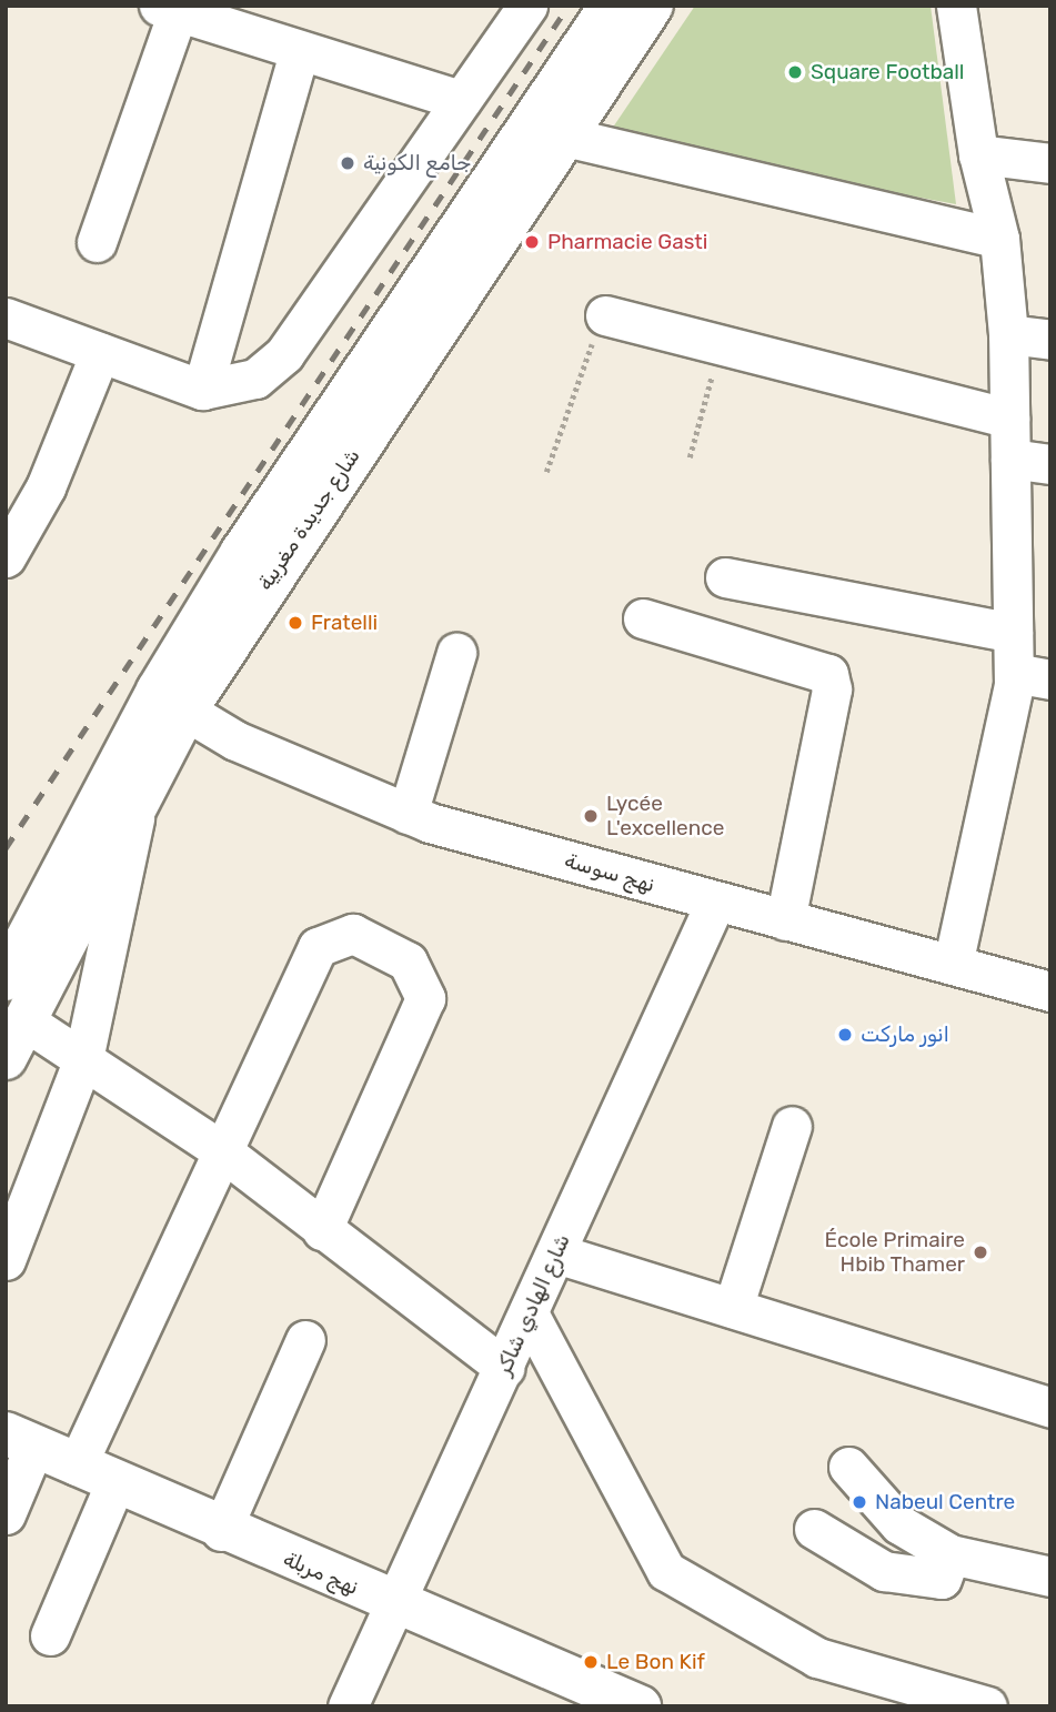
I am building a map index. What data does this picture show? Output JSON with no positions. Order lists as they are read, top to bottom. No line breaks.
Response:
{"streets":{"main road":["شارع جديدة مغربية","نهج مربلة"],"street":["نهج سوسة","شارع الهادي شاكر"]},"crossings":[["شارع جديدة مغربية","نهج سوسة"],["نهج سوسة","شارع الهادي شاكر"],["شارع الهادي شاكر","نهج مربلة"]],"places":["Square Football","جامع الكونية","Pharmacie Gasti","Fratelli","Lycée L'excellence","انور ماركت","École Primaire Hbib Thamer","Nabeul Centre","Le Bon Kif"]}
